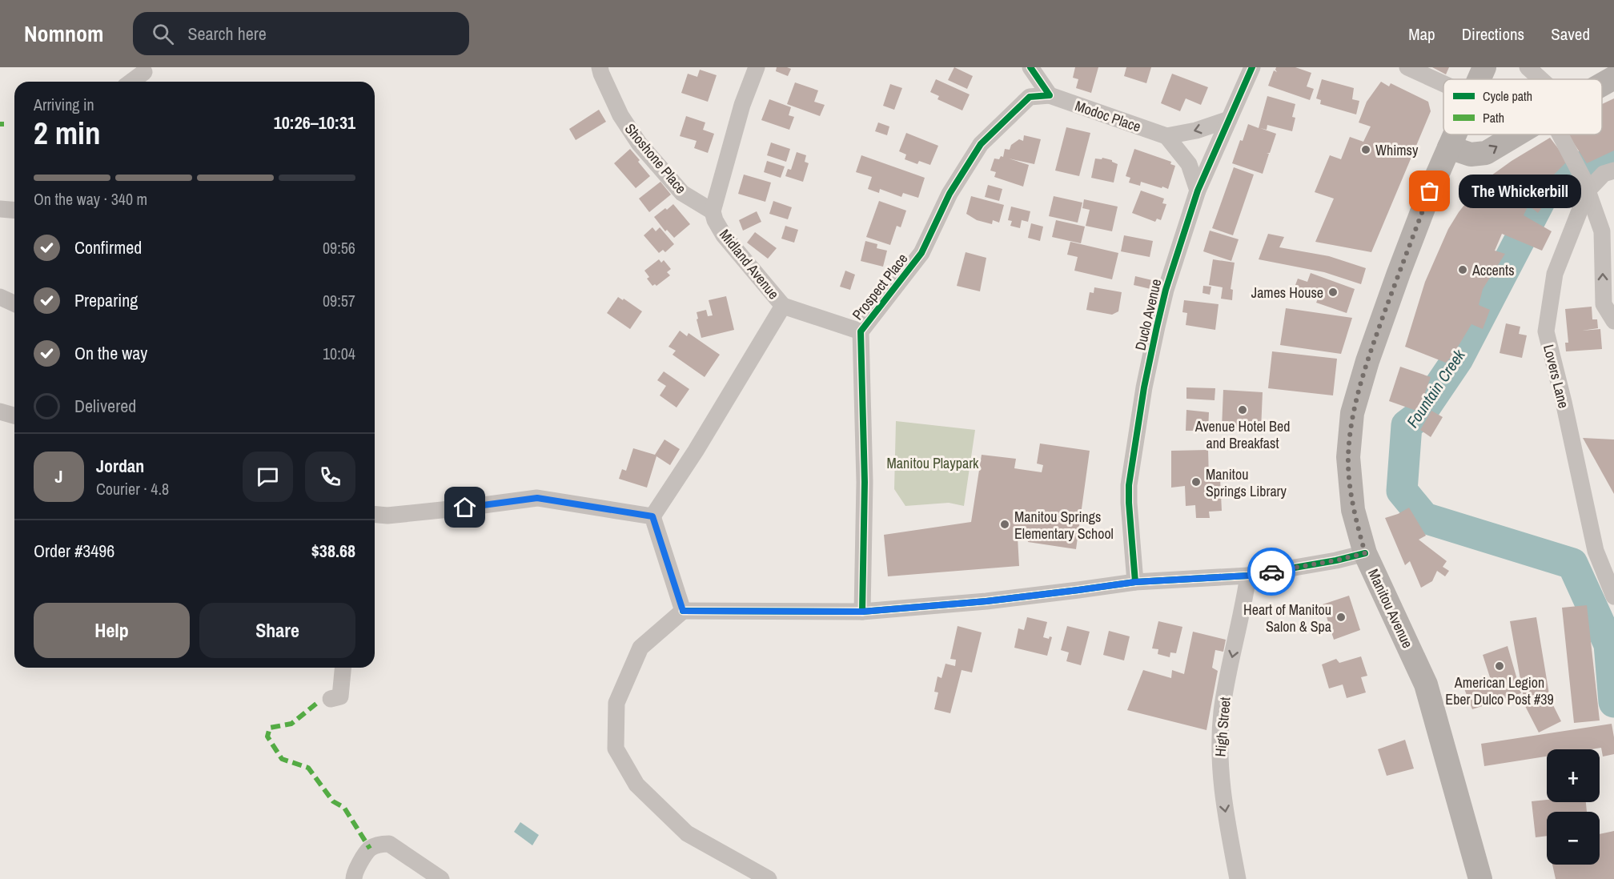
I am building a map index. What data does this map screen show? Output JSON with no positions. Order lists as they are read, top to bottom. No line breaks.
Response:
{"streets":{"main road":["Manitou Avenue"],"street":["Modoc Place","Shoshone Place","Midland Avenue","Prospect Place","Duclo Avenue","Lovers Lane","High Street"]},"crossings":[["Modoc Place","Prospect Place"],["Modoc Place","Duclo Avenue"],["Shoshone Place","Midland Avenue"]],"one_way":["High Street"],"water":["Fountain Creek"],"parks":["Manitou Playpark"],"places":["Whimsy","The Whickerbill","Accents","James House","Avenue Hotel Bed and Breakfast","Manitou Springs Library","Manitou Springs Elementary School","Heart of Manitou Salon & Spa","American Legion Eber Dulco Post #39"],"legend":["Cycle path","Path"],"page":{"header":"Nomnom","search":"Search here","nav":["Map","Directions","Saved"],"heading":["2 min","Arriving in","10:26–10:31"],"panel":["Jordan","Courier · 4.8","Order #3496","$38.68"],"bar":"On the way · 340 m","bubble":"The Whickerbill","list":[["Confirmed","09:56"],["Preparing","09:57"],["On the way","10:04"],"Delivered"],"round":"J","buttons":["Help","Share"],"map_buttons":["+","−"]}}
